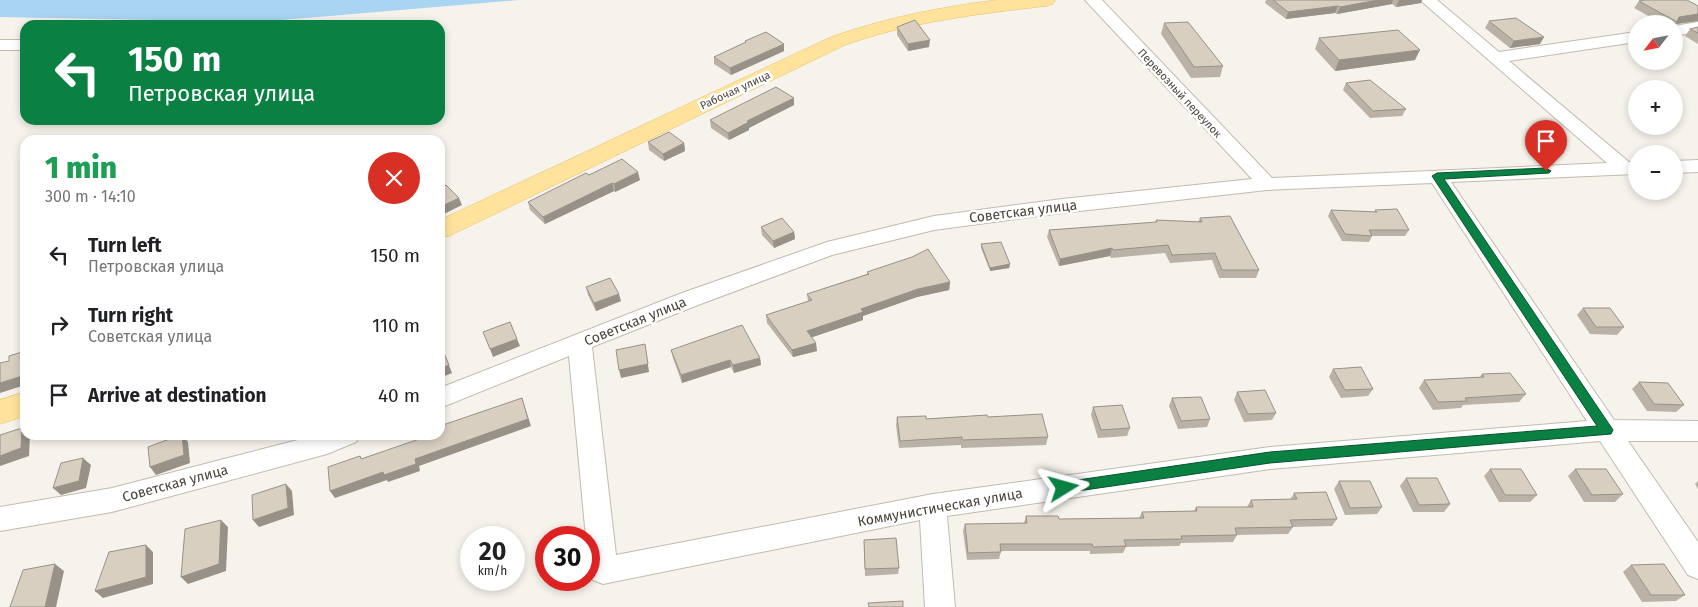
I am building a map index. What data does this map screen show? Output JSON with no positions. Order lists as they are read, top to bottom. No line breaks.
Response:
{"streets":{"main road":["Рабочая улица"],"street":["Перевозный переулок","Советская улица","Коммунистическая улица"]},"crossings":[["Перевозный переулок","Советская улица"],["Советская улица","Коммунистическая улица"]],"north":"bottom left","page":{"map_buttons":["+","−"],"turn":["150 m","Петровская улица"],"heading":["1 min","300 m · 14:10"],"list":[{"name":"Turn left","note":"Петровская улица","value":"150 m"},{"name":"Turn right","note":"Советская улица","value":"110 m"},{"name":"Arrive at destination","value":"40 m"}],"speed":"20 km/h","limit":"30"}}
